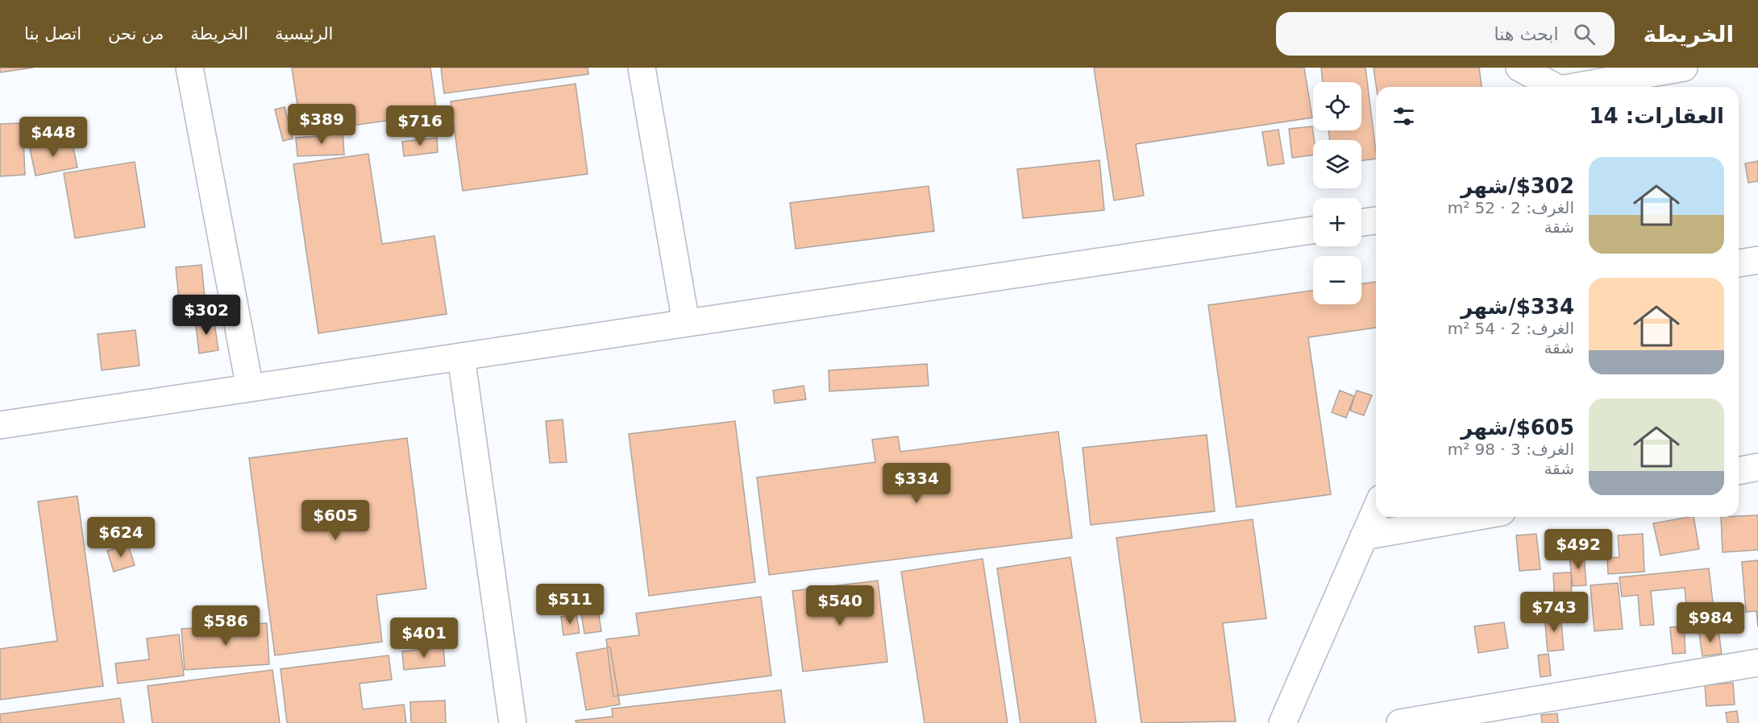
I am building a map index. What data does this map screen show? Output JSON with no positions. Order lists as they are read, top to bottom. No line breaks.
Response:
{"page":{"header":"الخريطة","search":"ابحث هنا","nav":["الرئيسية","الخريطة","من نحن","اتصل بنا"],"map_buttons":["+","−"],"heading":"العقارات: 14","price":["$389","$716","$448","$302","$334","$605","$624","$492","$511","$540","$743","$984","$586","$401"],"list":[{"name":"$302/شهر","note":"الغرف: 2 · 52 m² · شقة"},{"name":"$334/شهر","note":"الغرف: 2 · 54 m² · شقة"},{"name":"$605/شهر","note":"الغرف: 3 · 98 m² · شقة"}]}}
